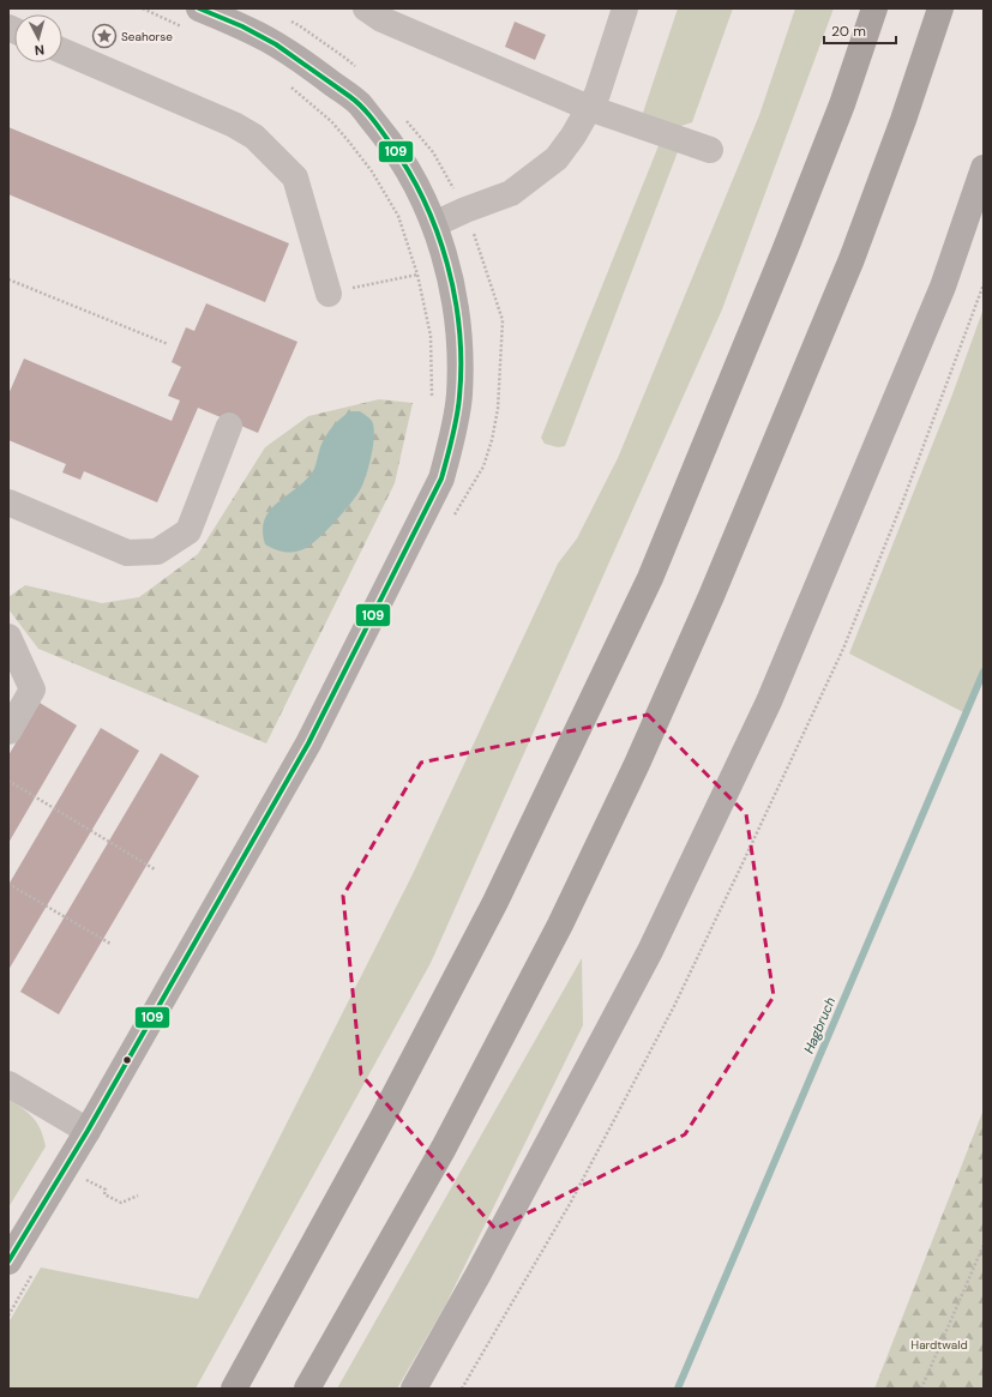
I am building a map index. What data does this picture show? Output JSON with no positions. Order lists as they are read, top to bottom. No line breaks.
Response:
{"water":["Hagbruch"],"parks":["Hardtwald"],"places":{"place":["Seahorse"]},"lines":["transit line 109"],"scale_bar":"20 m","north":"bottom"}
